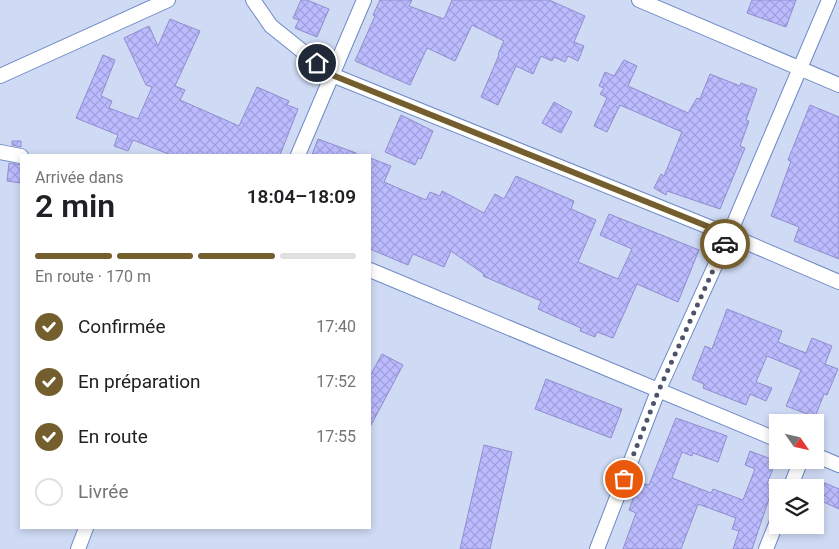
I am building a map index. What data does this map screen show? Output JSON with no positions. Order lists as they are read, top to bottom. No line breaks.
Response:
{"north":"bottom right","page":{"heading":["2 min","Arrivée dans","18:04–18:09"],"bar":"En route · 170 m","list":[["Confirmée","17:40"],["En préparation","17:52"],["En route","17:55"],"Livrée"]}}
